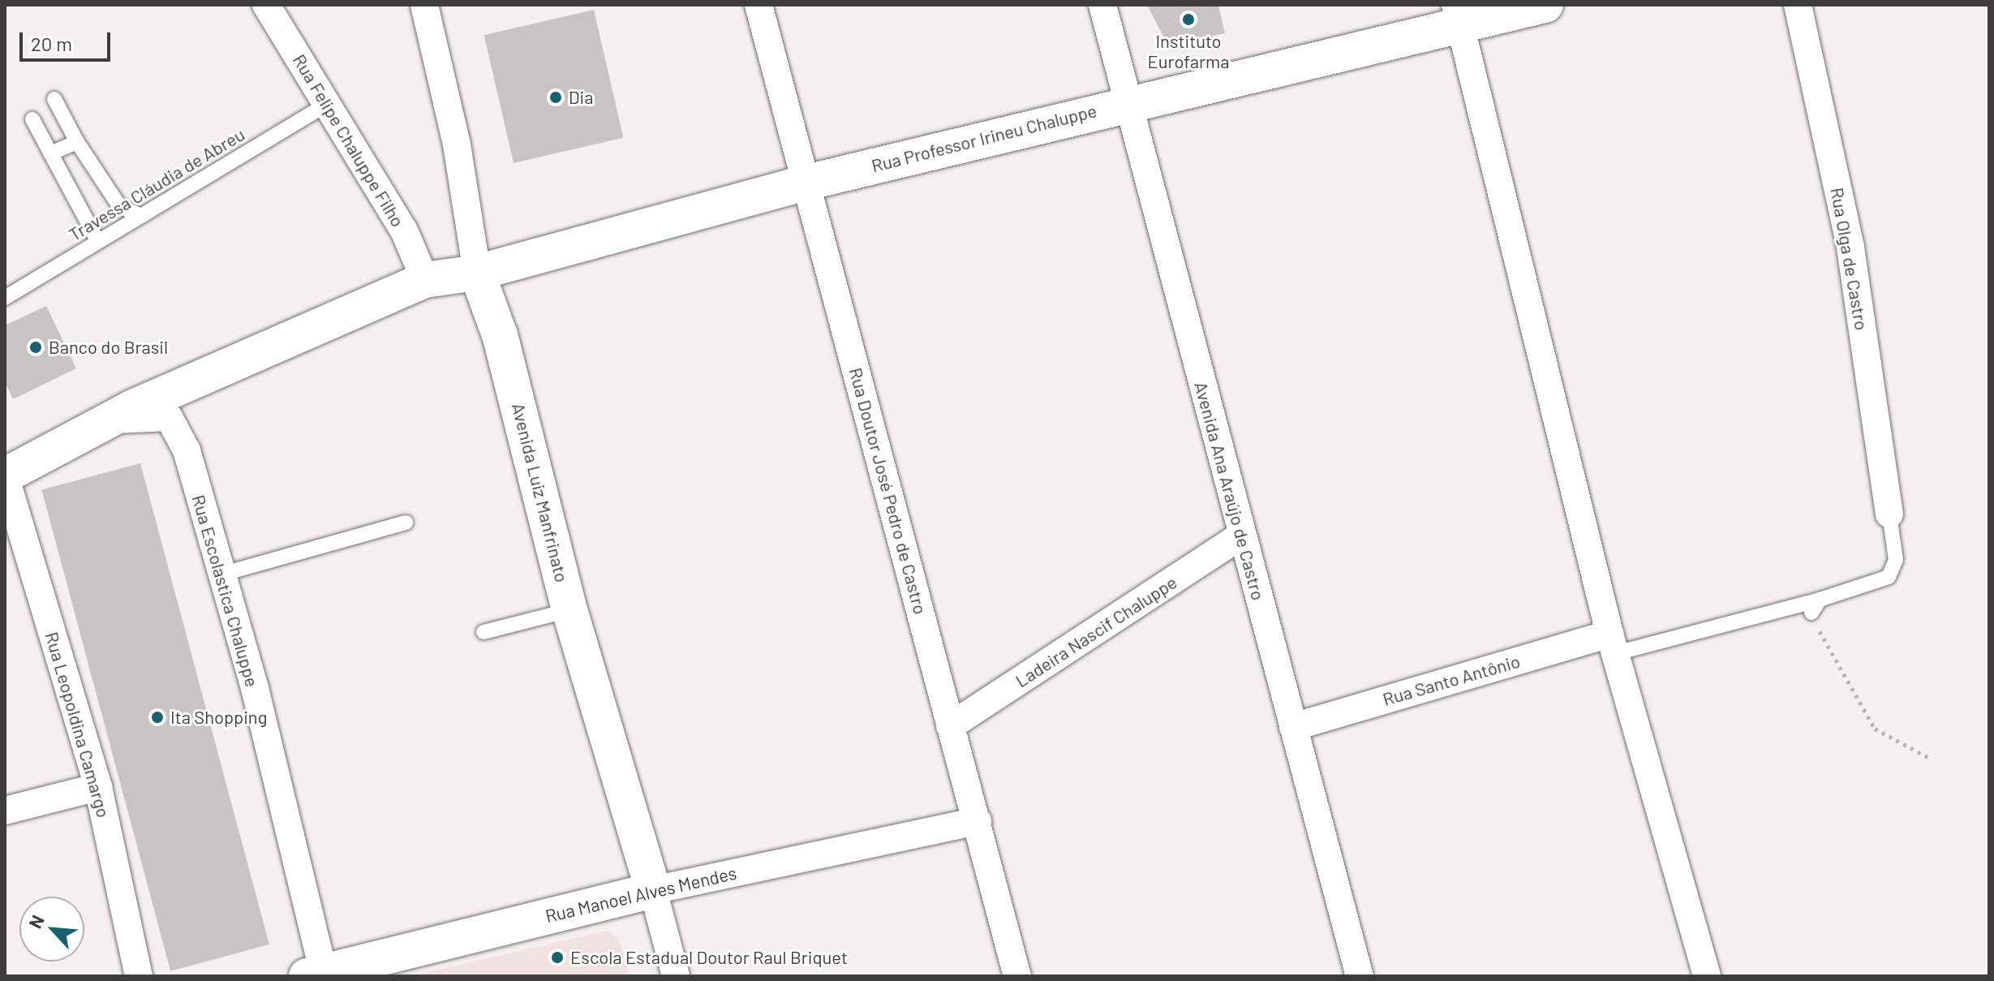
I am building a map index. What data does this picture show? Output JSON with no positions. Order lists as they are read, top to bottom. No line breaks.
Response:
{"streets":{"street":["Rua Professor Irineu Chaluppe","Rua Felipe Chaluppe Filho","Rua Olga de Castro","Rua Doutor José Pedro de Castro","Avenida Ana Araújo de Castro","Avenida Luiz Manfrinato","Rua Escolastica Chaluppe","Ladeira Nascif Chaluppe","Rua Santo Antônio","Rua Leopoldina Camargo","Rua Manoel Alves Mendes"],"lane":["Travessa Cláudia de Abreu"]},"crossings":[["Rua Professor Irineu Chaluppe","Rua Felipe Chaluppe Filho"],["Rua Professor Irineu Chaluppe","Rua Doutor José Pedro de Castro"],["Rua Professor Irineu Chaluppe","Avenida Ana Araújo de Castro"],["Rua Professor Irineu Chaluppe","Avenida Luiz Manfrinato"],["Rua Professor Irineu Chaluppe","Rua Escolastica Chaluppe"],["Rua Professor Irineu Chaluppe","Rua Leopoldina Camargo"],["Rua Felipe Chaluppe Filho","Travessa Cláudia de Abreu"],["Rua Doutor José Pedro de Castro","Ladeira Nascif Chaluppe"],["Rua Doutor José Pedro de Castro","Rua Manoel Alves Mendes"],["Avenida Ana Araújo de Castro","Ladeira Nascif Chaluppe"],["Avenida Ana Araújo de Castro","Rua Santo Antônio"],["Avenida Luiz Manfrinato","Rua Manoel Alves Mendes"],["Rua Escolastica Chaluppe","Rua Manoel Alves Mendes"]],"places":["Instituto Eurofarma","Dia","Banco do Brasil","Ita Shopping","Escola Estadual Doutor Raul Briquet"],"scale_bar":"20 m","north":"top left"}
